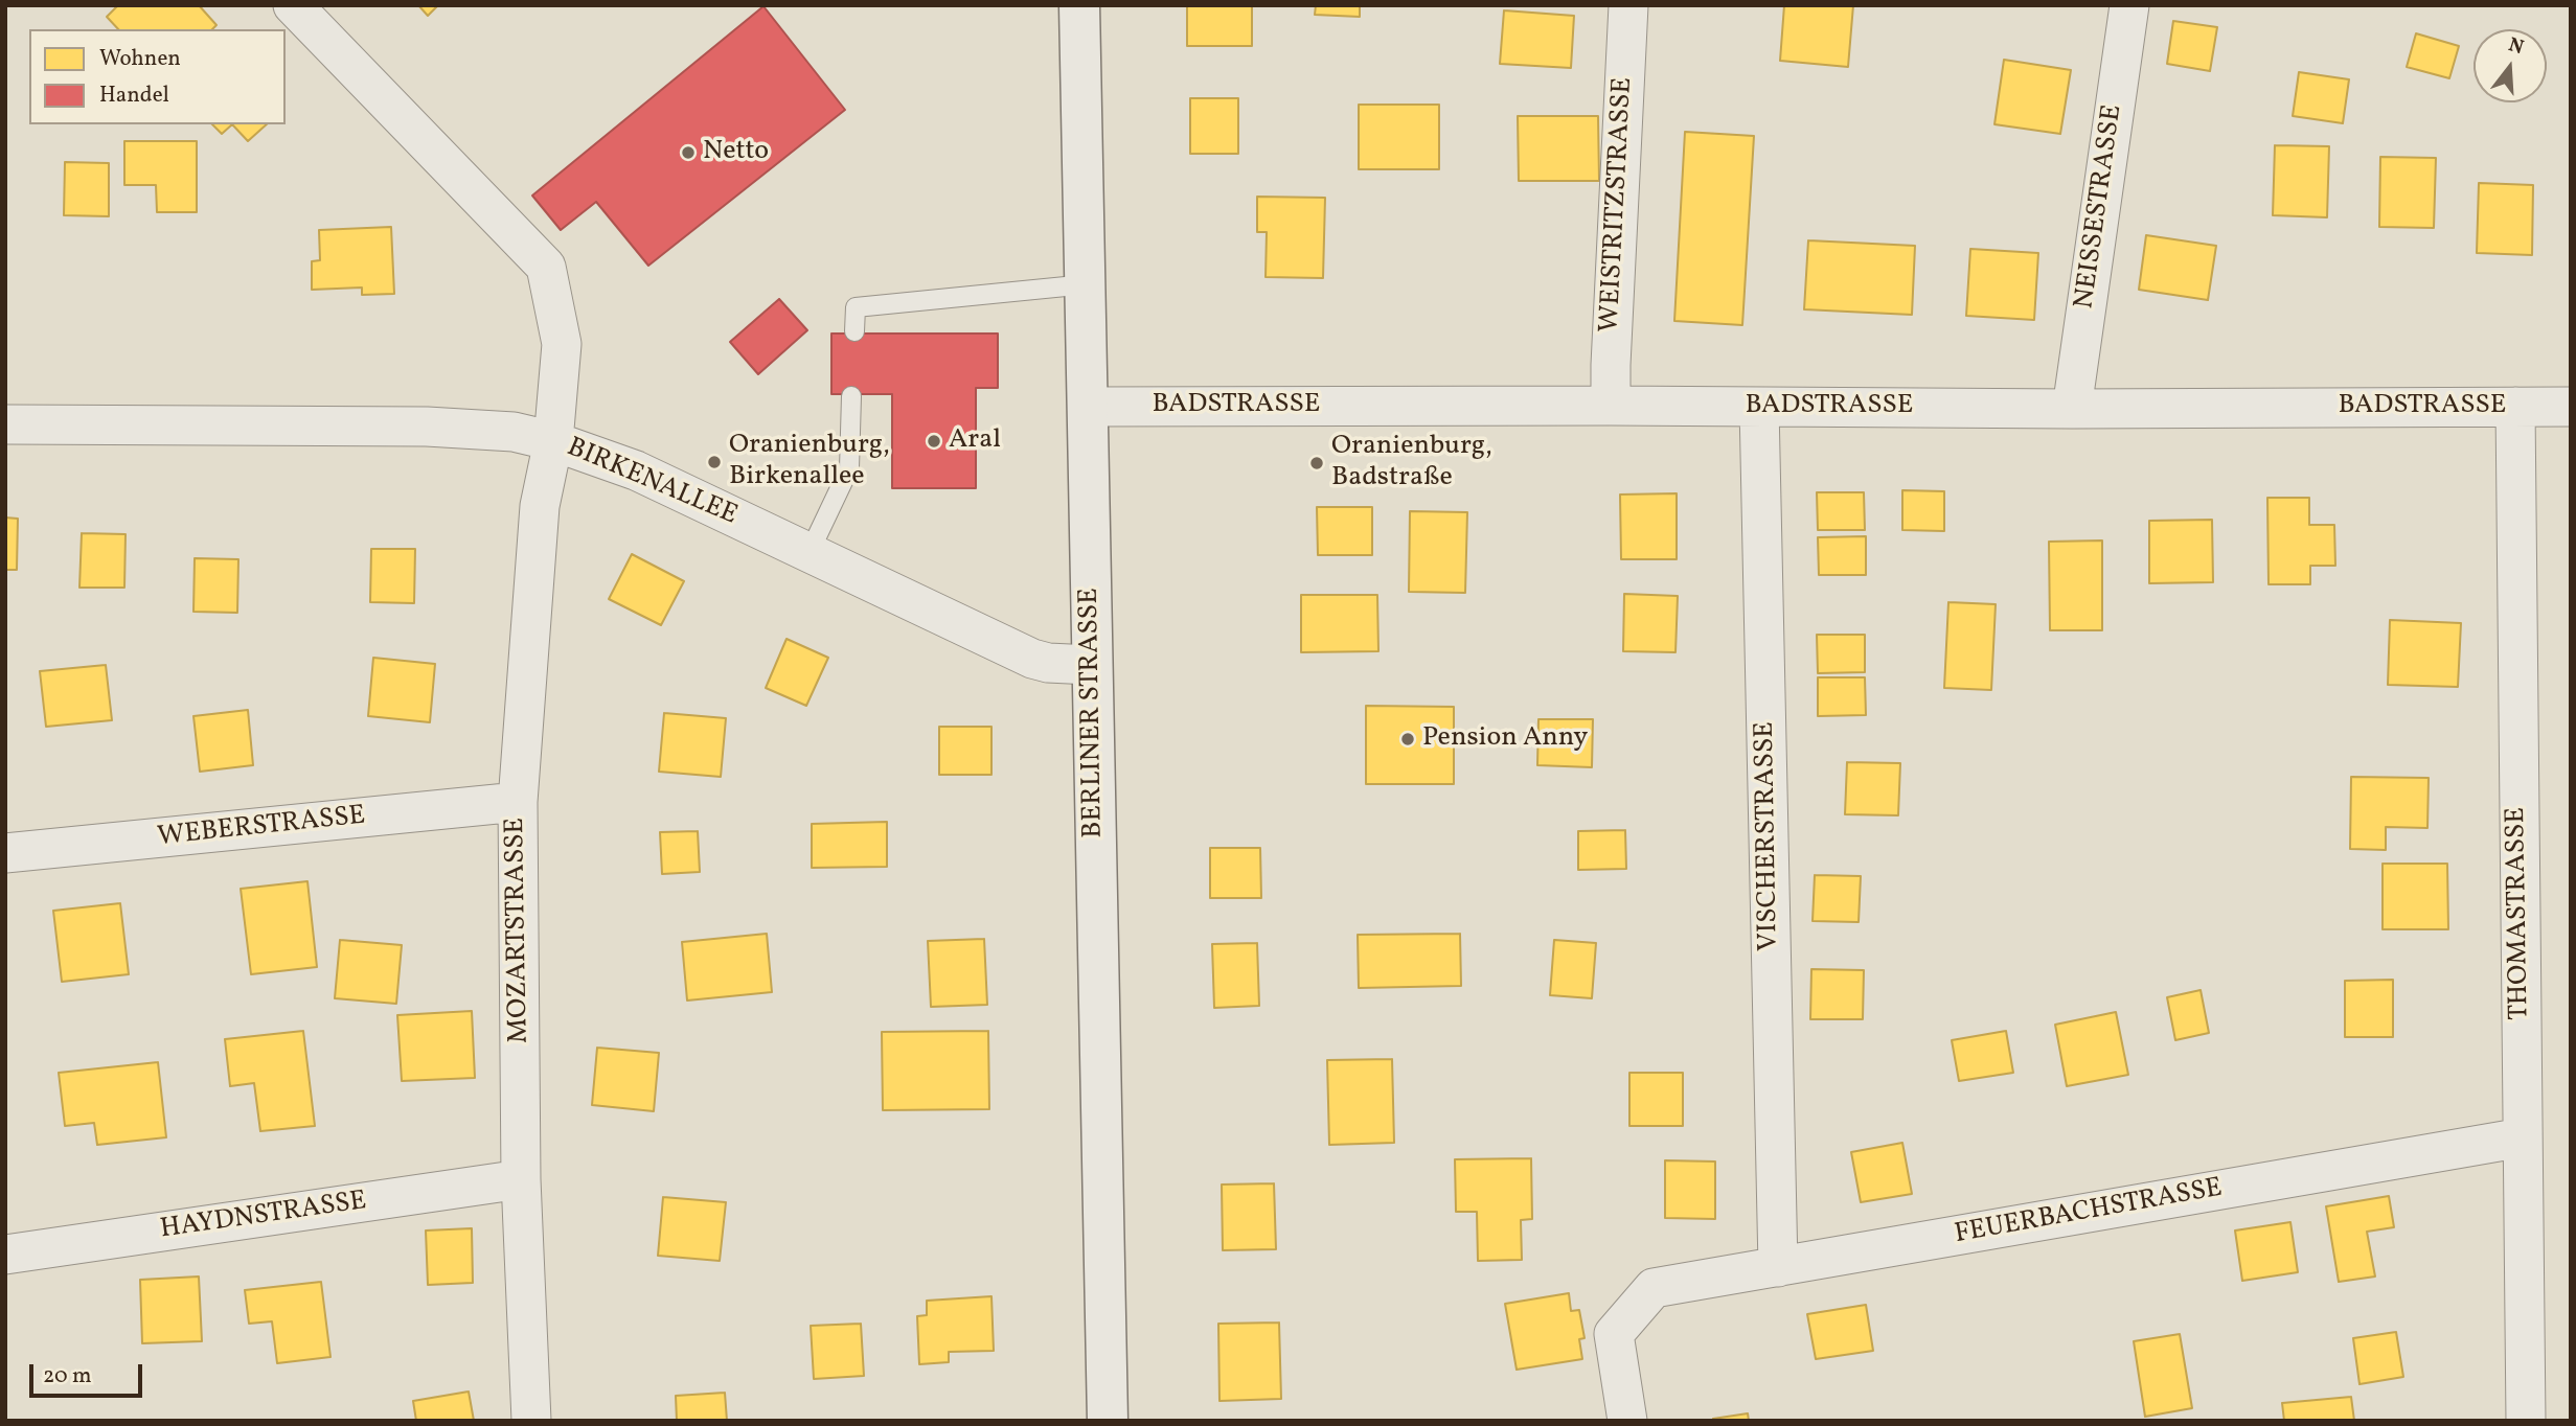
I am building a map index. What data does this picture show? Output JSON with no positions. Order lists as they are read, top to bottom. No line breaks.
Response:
{"streets":{"main road":["BERLINER STRASSE"],"street":["WEISTRITZSTRASSE","NEISSESTRASSE","BADSTRASSE","BIRKENALLEE","WEBERSTRASSE","VISCHERSTRASSE","THOMASTRASSE","MOZARTSTRASSE","FEUERBACHSTRASSE","HAYDNSTRASSE"]},"crossings":[["WEISTRITZSTRASSE","BADSTRASSE"],["NEISSESTRASSE","BADSTRASSE"],["BADSTRASSE","BERLINER STRASSE"],["BADSTRASSE","VISCHERSTRASSE"],["BADSTRASSE","THOMASTRASSE"],["BIRKENALLEE","BERLINER STRASSE"],["BIRKENALLEE","MOZARTSTRASSE"],["WEBERSTRASSE","MOZARTSTRASSE"],["VISCHERSTRASSE","FEUERBACHSTRASSE"],["THOMASTRASSE","FEUERBACHSTRASSE"],["MOZARTSTRASSE","HAYDNSTRASSE"]],"places":["Netto","Aral","Oranienburg, Birkenallee","Oranienburg, Badstraße","Pension Anny"],"legend":["Wohnen","Handel"],"scale_bar":"20 m","north":"top"}
